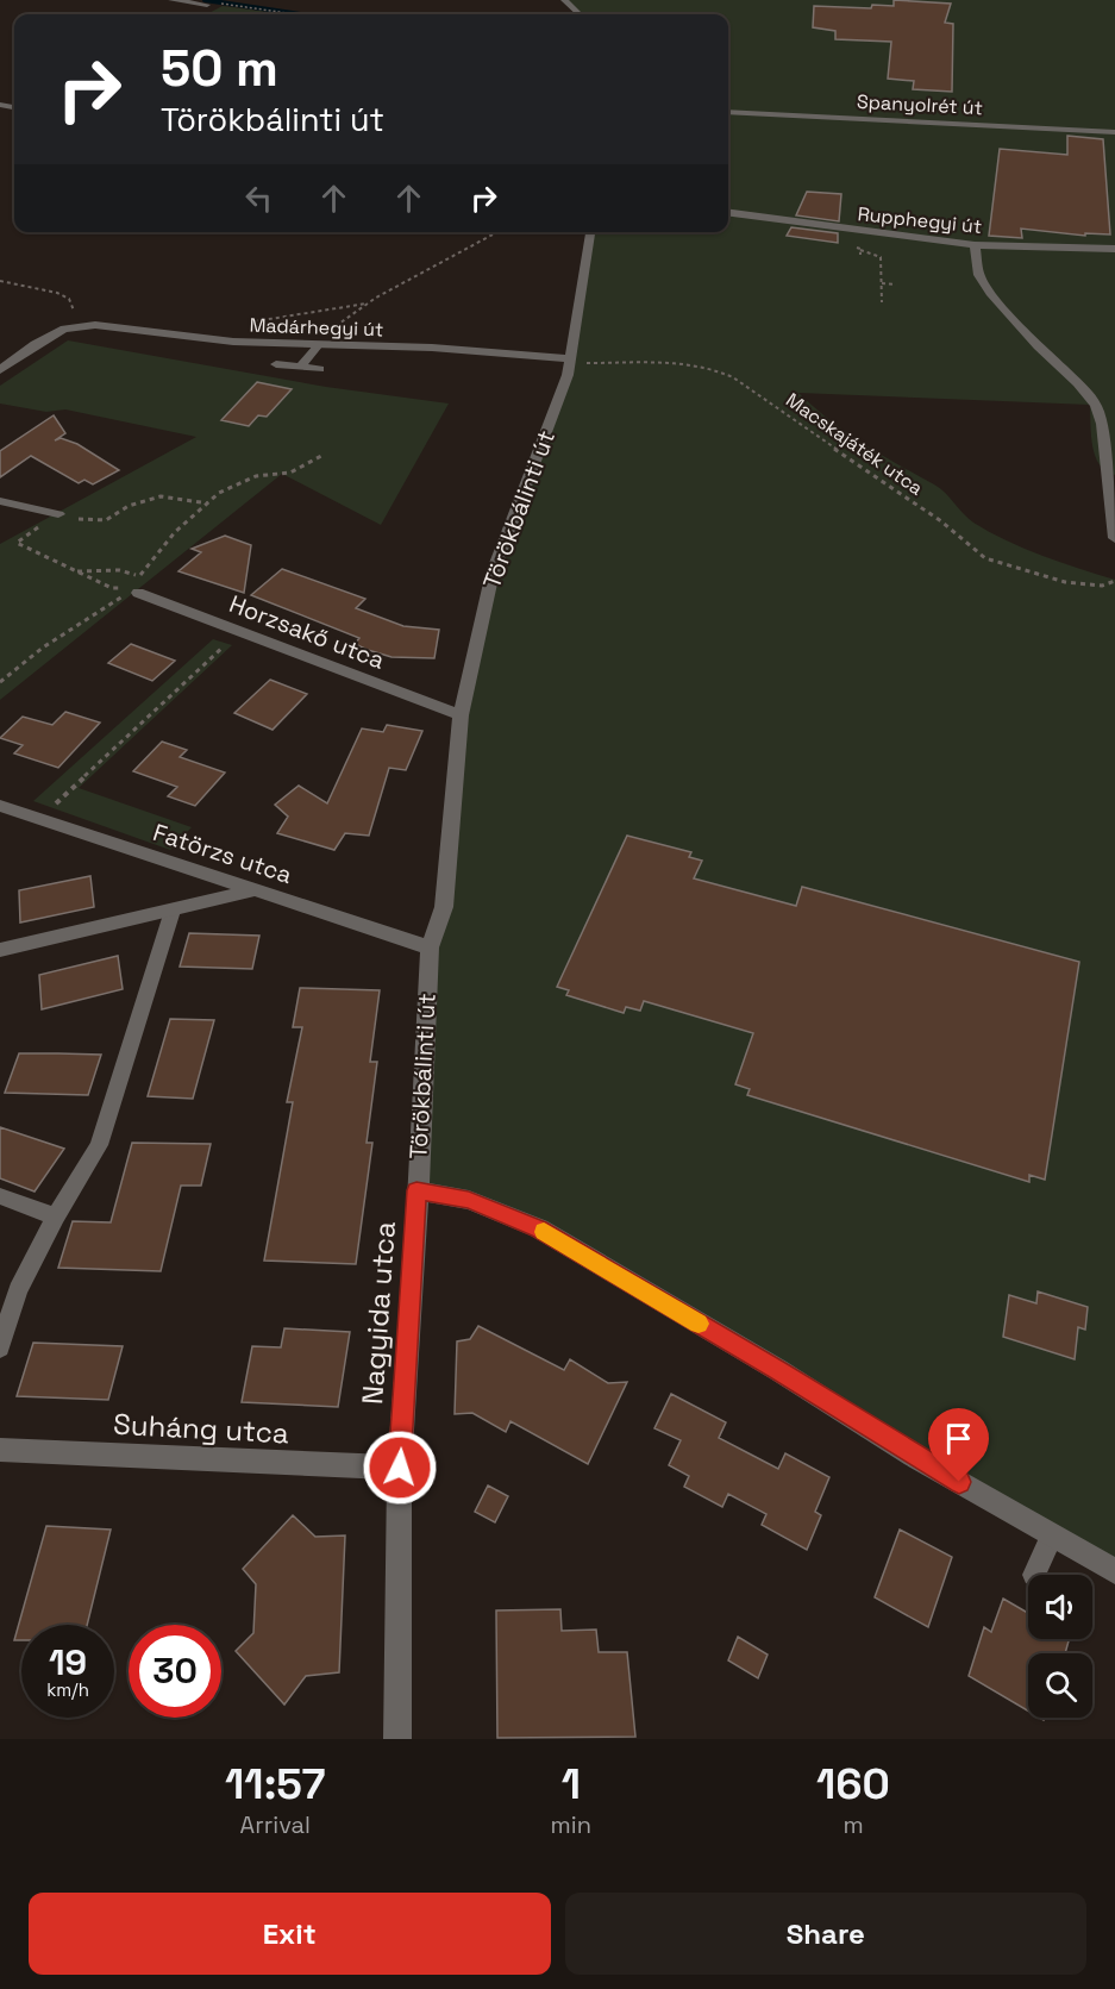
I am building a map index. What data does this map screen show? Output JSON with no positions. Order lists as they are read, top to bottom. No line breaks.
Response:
{"streets":{"street":["Spanyolrét út","Rupphegyi út","Madárhegyi út","Törökbálinti út","Horzsakő utca","Fatörzs utca","Nagyida utca","Suháng utca"],"path":["Macskajáték utca"]},"crossings":[["Madárhegyi út","Macskajáték utca"],["Madárhegyi út","Törökbálinti út"],["Macskajáték utca","Törökbálinti út"],["Törökbálinti út","Horzsakő utca"],["Törökbálinti út","Fatörzs utca"],["Törökbálinti út","Nagyida utca"],["Nagyida utca","Suháng utca"]],"page":{"turn":["50 m","Törökbálinti út"],"speed":"19 km/h","limit":"30","eta":["11:57","Arrival","1","min","160","m"],"buttons":["Exit","Share"]}}
